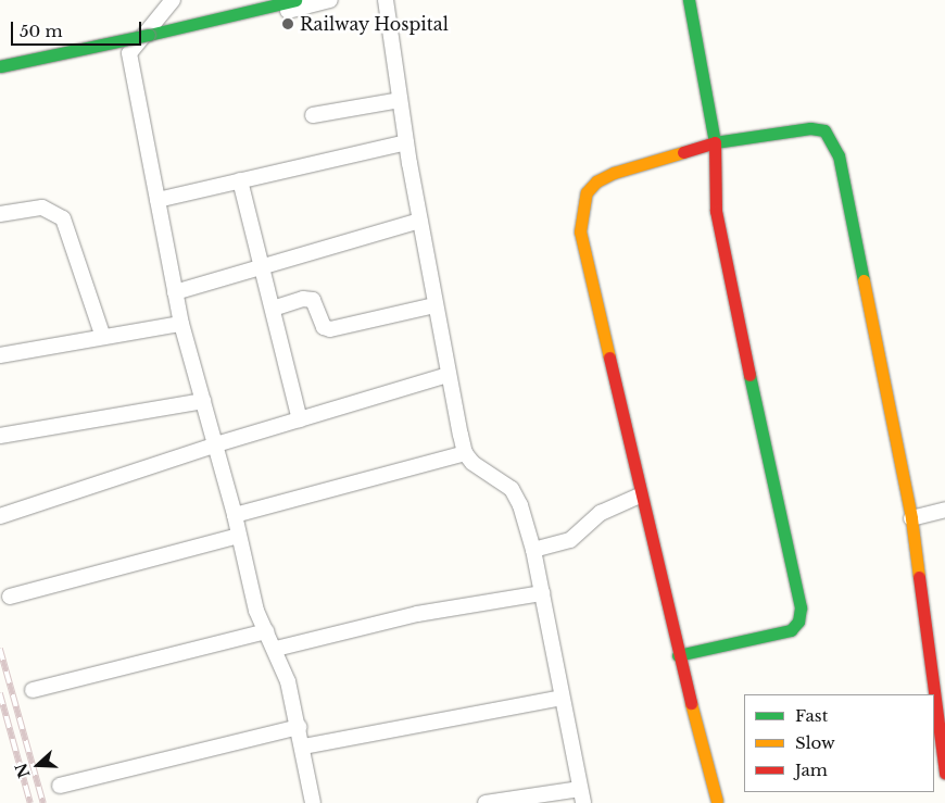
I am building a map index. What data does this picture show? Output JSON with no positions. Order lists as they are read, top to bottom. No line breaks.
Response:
{"places":["Railway Hospital"],"legend":["Fast","Slow","Jam"],"scale_bar":"50 m","north":"left"}
